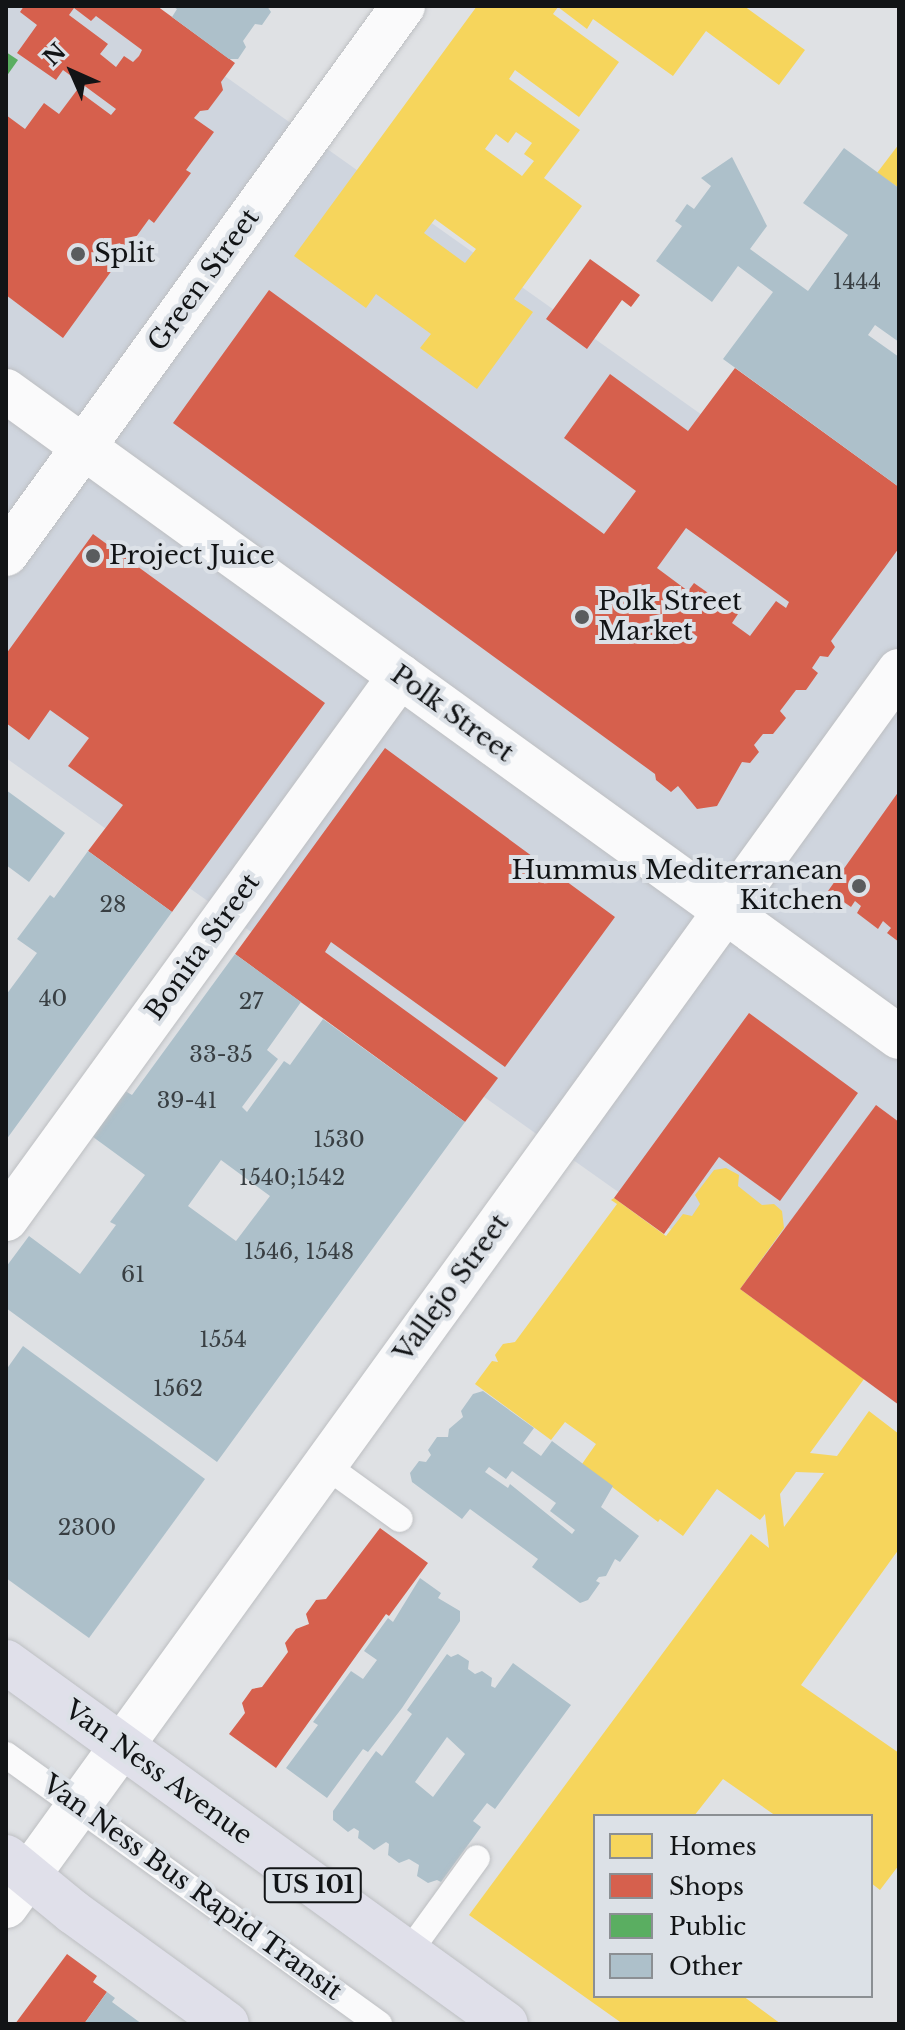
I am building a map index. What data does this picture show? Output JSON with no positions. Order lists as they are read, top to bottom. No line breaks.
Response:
{"streets":{"highway":["Van Ness Avenue","US 101"],"street":["Green Street","Polk Street","Bonita Street","Vallejo Street"],"lane":["Van Ness Bus Rapid Transit"]},"crossings":[["Green Street","Polk Street"],["Polk Street","Bonita Street"],["Polk Street","Vallejo Street"],["Vallejo Street","Van Ness Avenue"],["Vallejo Street","Van Ness Bus Rapid Transit"]],"places":["Split","Project Juice","Polk Street Market","Hummus Mediterranean Kitchen"],"house_numbers":["1444","28","40","27","33-35","39-41","1530","1540;1542","1546, 1548","61","1554","1562","2300"],"legend":["Homes","Shops","Public","Other"],"north":"top left"}
